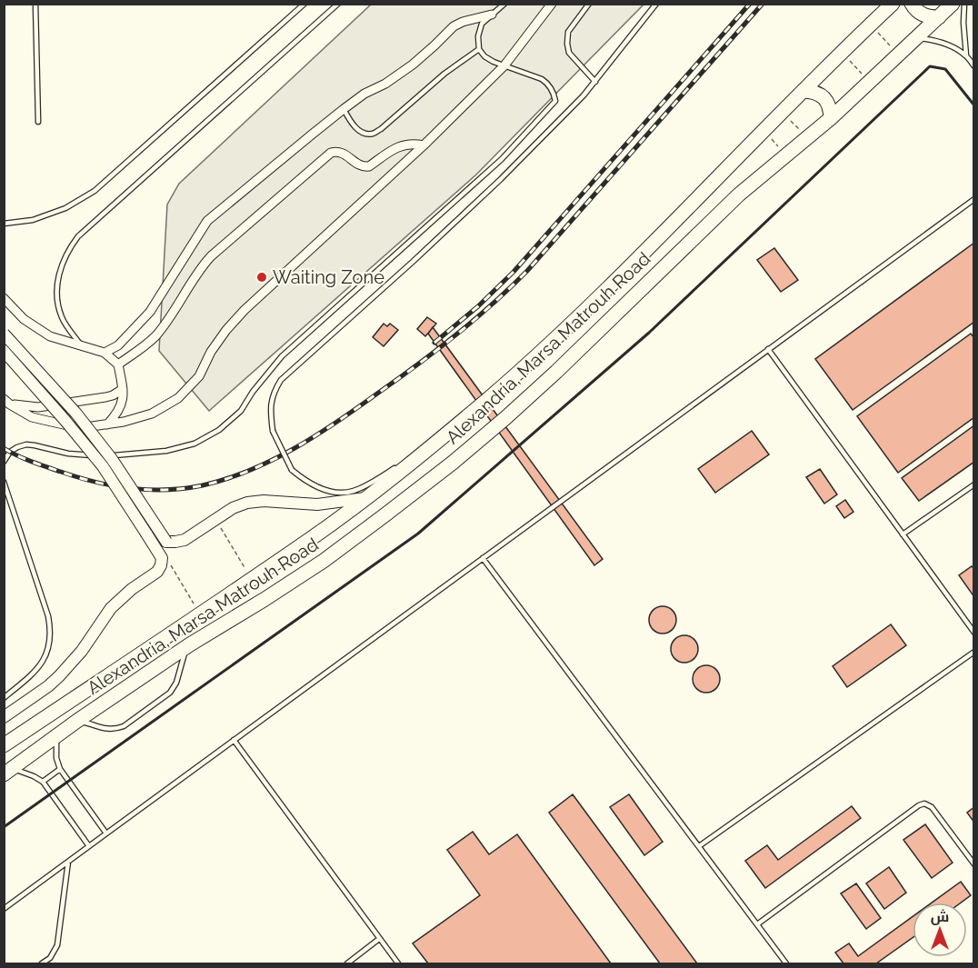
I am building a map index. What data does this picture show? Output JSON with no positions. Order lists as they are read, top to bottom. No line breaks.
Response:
{"streets":{"main road":["Alexandria, Marsa Matrouh Road"]},"places":["Waiting Zone"],"north":"top"}
